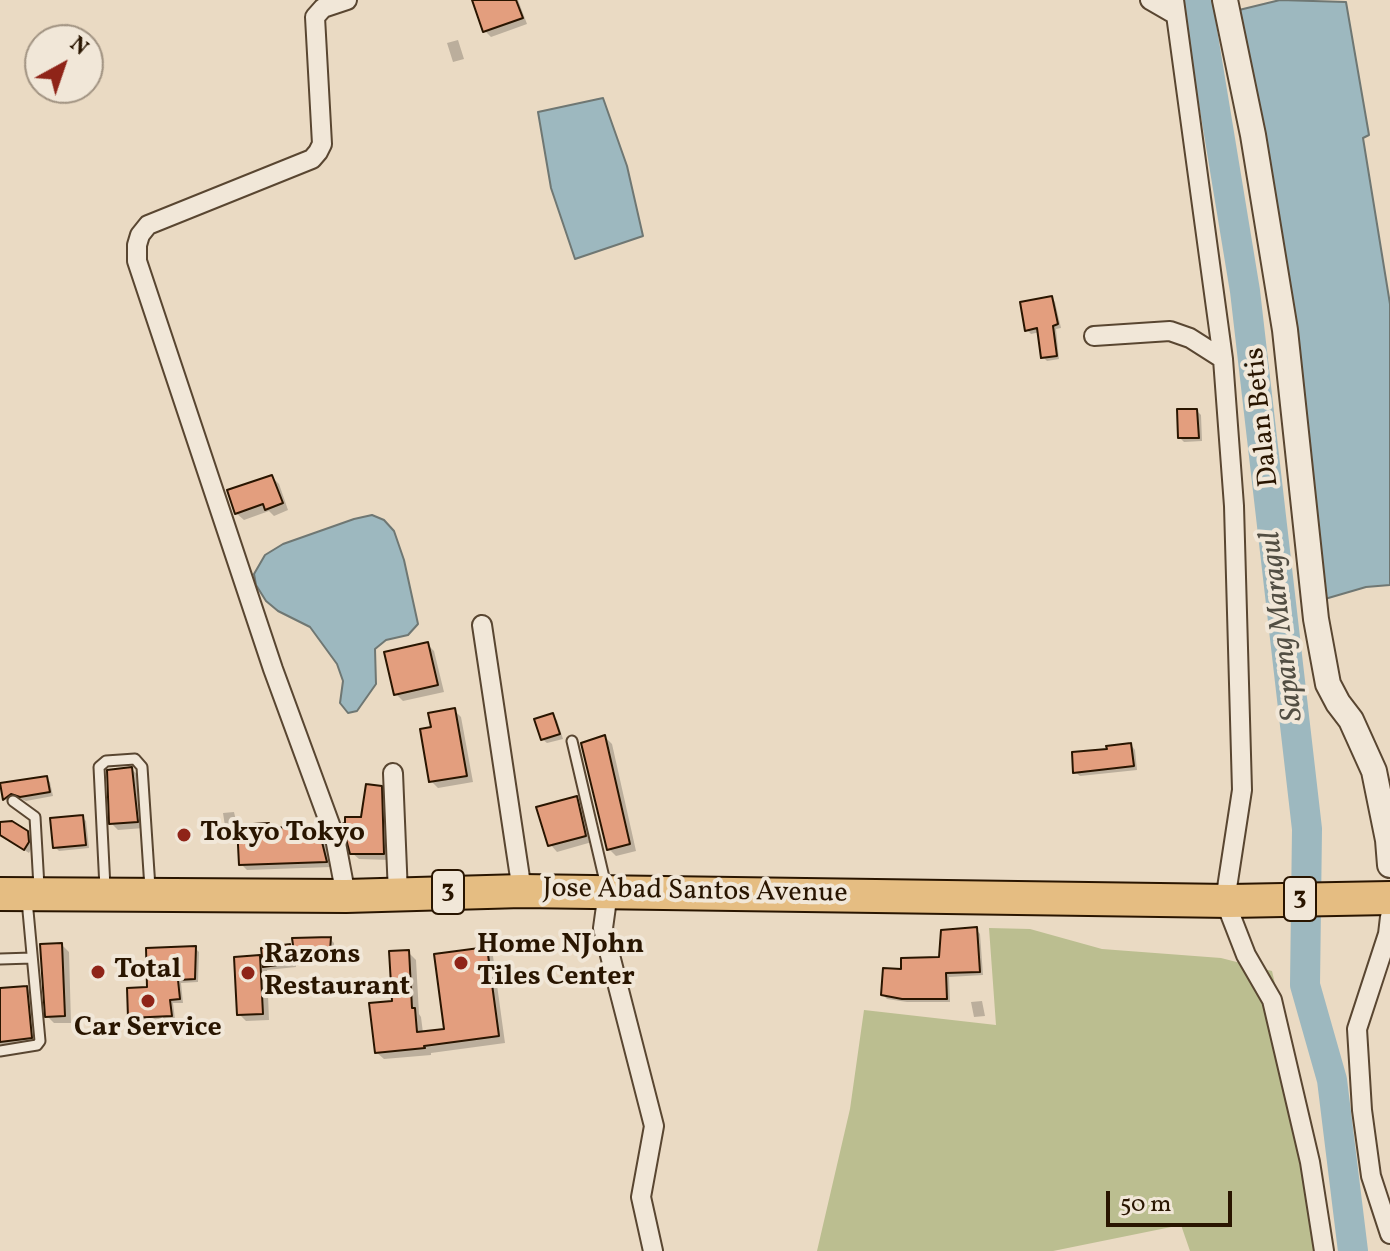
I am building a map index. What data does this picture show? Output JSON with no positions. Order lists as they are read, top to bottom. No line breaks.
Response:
{"streets":{"highway":["3","Jose Abad Santos Avenue"],"street":["Dalan Betis"]},"water":["Sapang Maragul"],"places":["Tokyo Tokyo","Home NJohn Tiles Center","Total","Razons Restaurant","Car Service"],"scale_bar":"50 m","north":"top right"}
